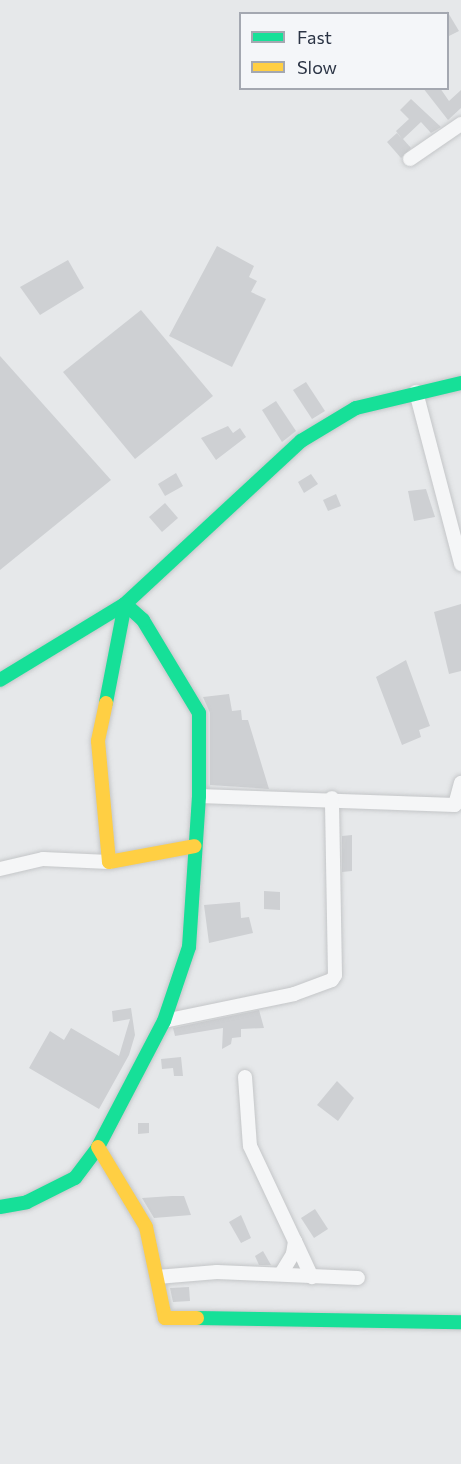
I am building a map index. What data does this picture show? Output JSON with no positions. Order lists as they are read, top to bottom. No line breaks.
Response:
{"legend":["Fast","Slow"]}
